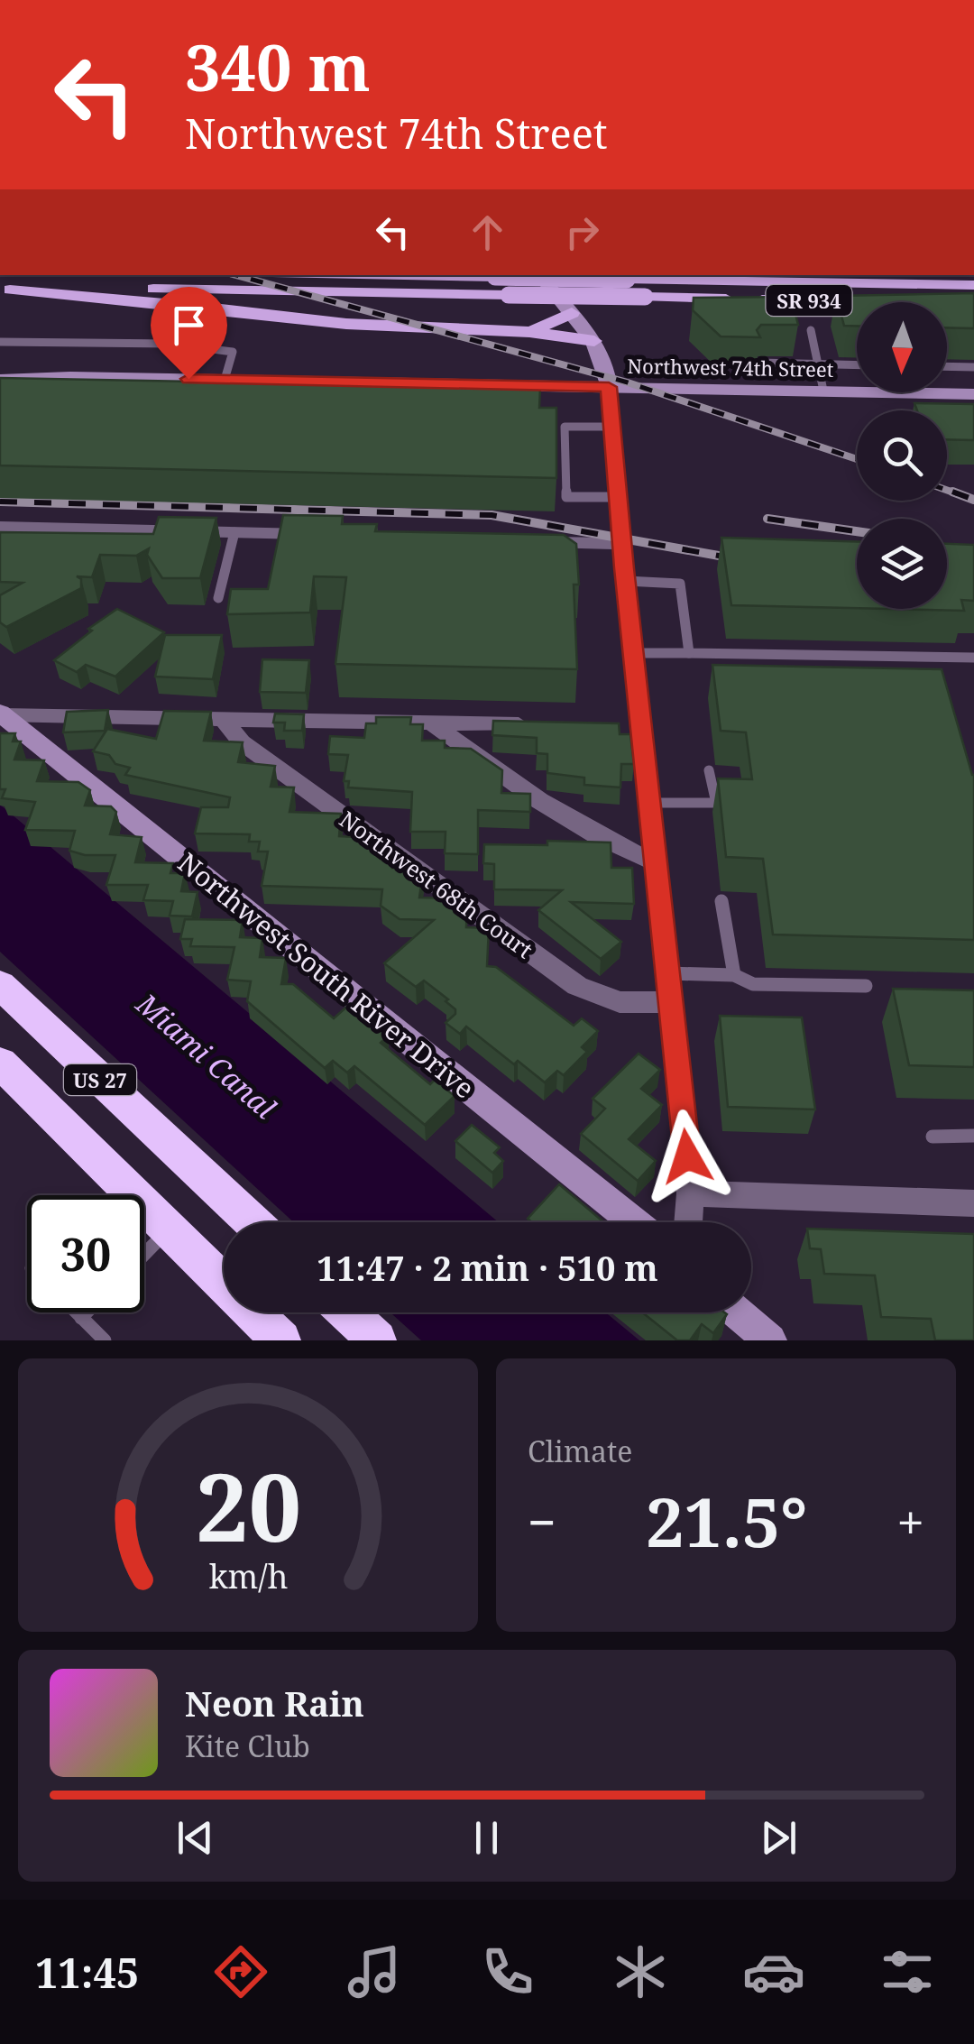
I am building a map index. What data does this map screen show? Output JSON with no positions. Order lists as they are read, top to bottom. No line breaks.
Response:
{"streets":{"highway":["US 27"],"main road":["SR 934","Northwest 74th Street","Northwest South River Drive"],"street":["Northwest 68th Court"]},"water":["Miami Canal"],"north":"bottom","page":{"turn":["340 m","Northwest 74th Street"],"limit":"30","trip":"11:47 · 2 min · 510 m","tile":"Climate","heat":["−","21.5°","+"],"song":["Neon Rain","Kite Club"],"tabs":"11:45","gauge":["20","km/h"]}}
